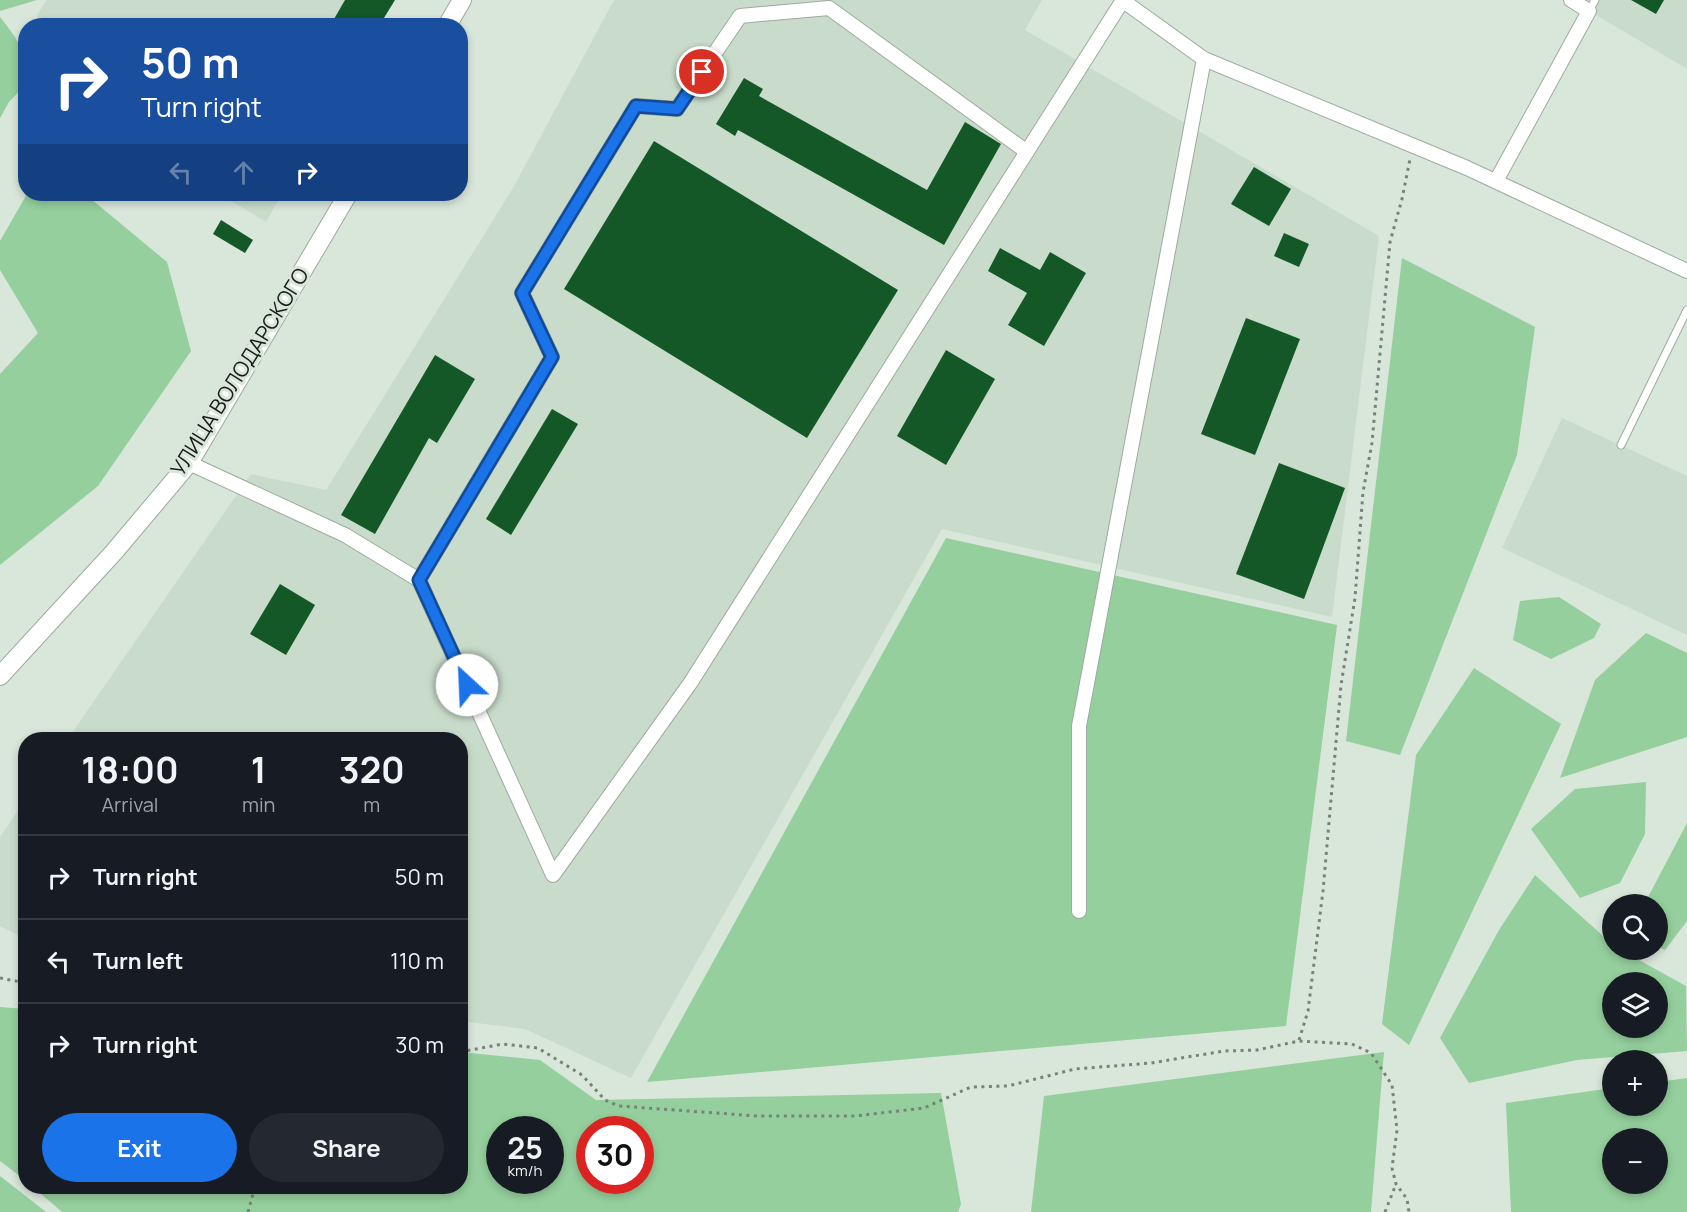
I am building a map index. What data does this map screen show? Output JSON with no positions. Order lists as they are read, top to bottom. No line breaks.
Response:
{"streets":{"main road":["УЛИЦА ВОЛОДАРСКОГО"]},"page":{"turn":["50 m","Turn right"],"eta":["18:00","Arrival","1","min","320","m"],"list":[{"name":"Turn right","value":"50 m"},{"name":"Turn left","value":"110 m"},{"name":"Turn right","value":"30 m"}],"map_buttons":["+","−"],"buttons":["Exit","Share"],"speed":"25 km/h","limit":"30"}}
